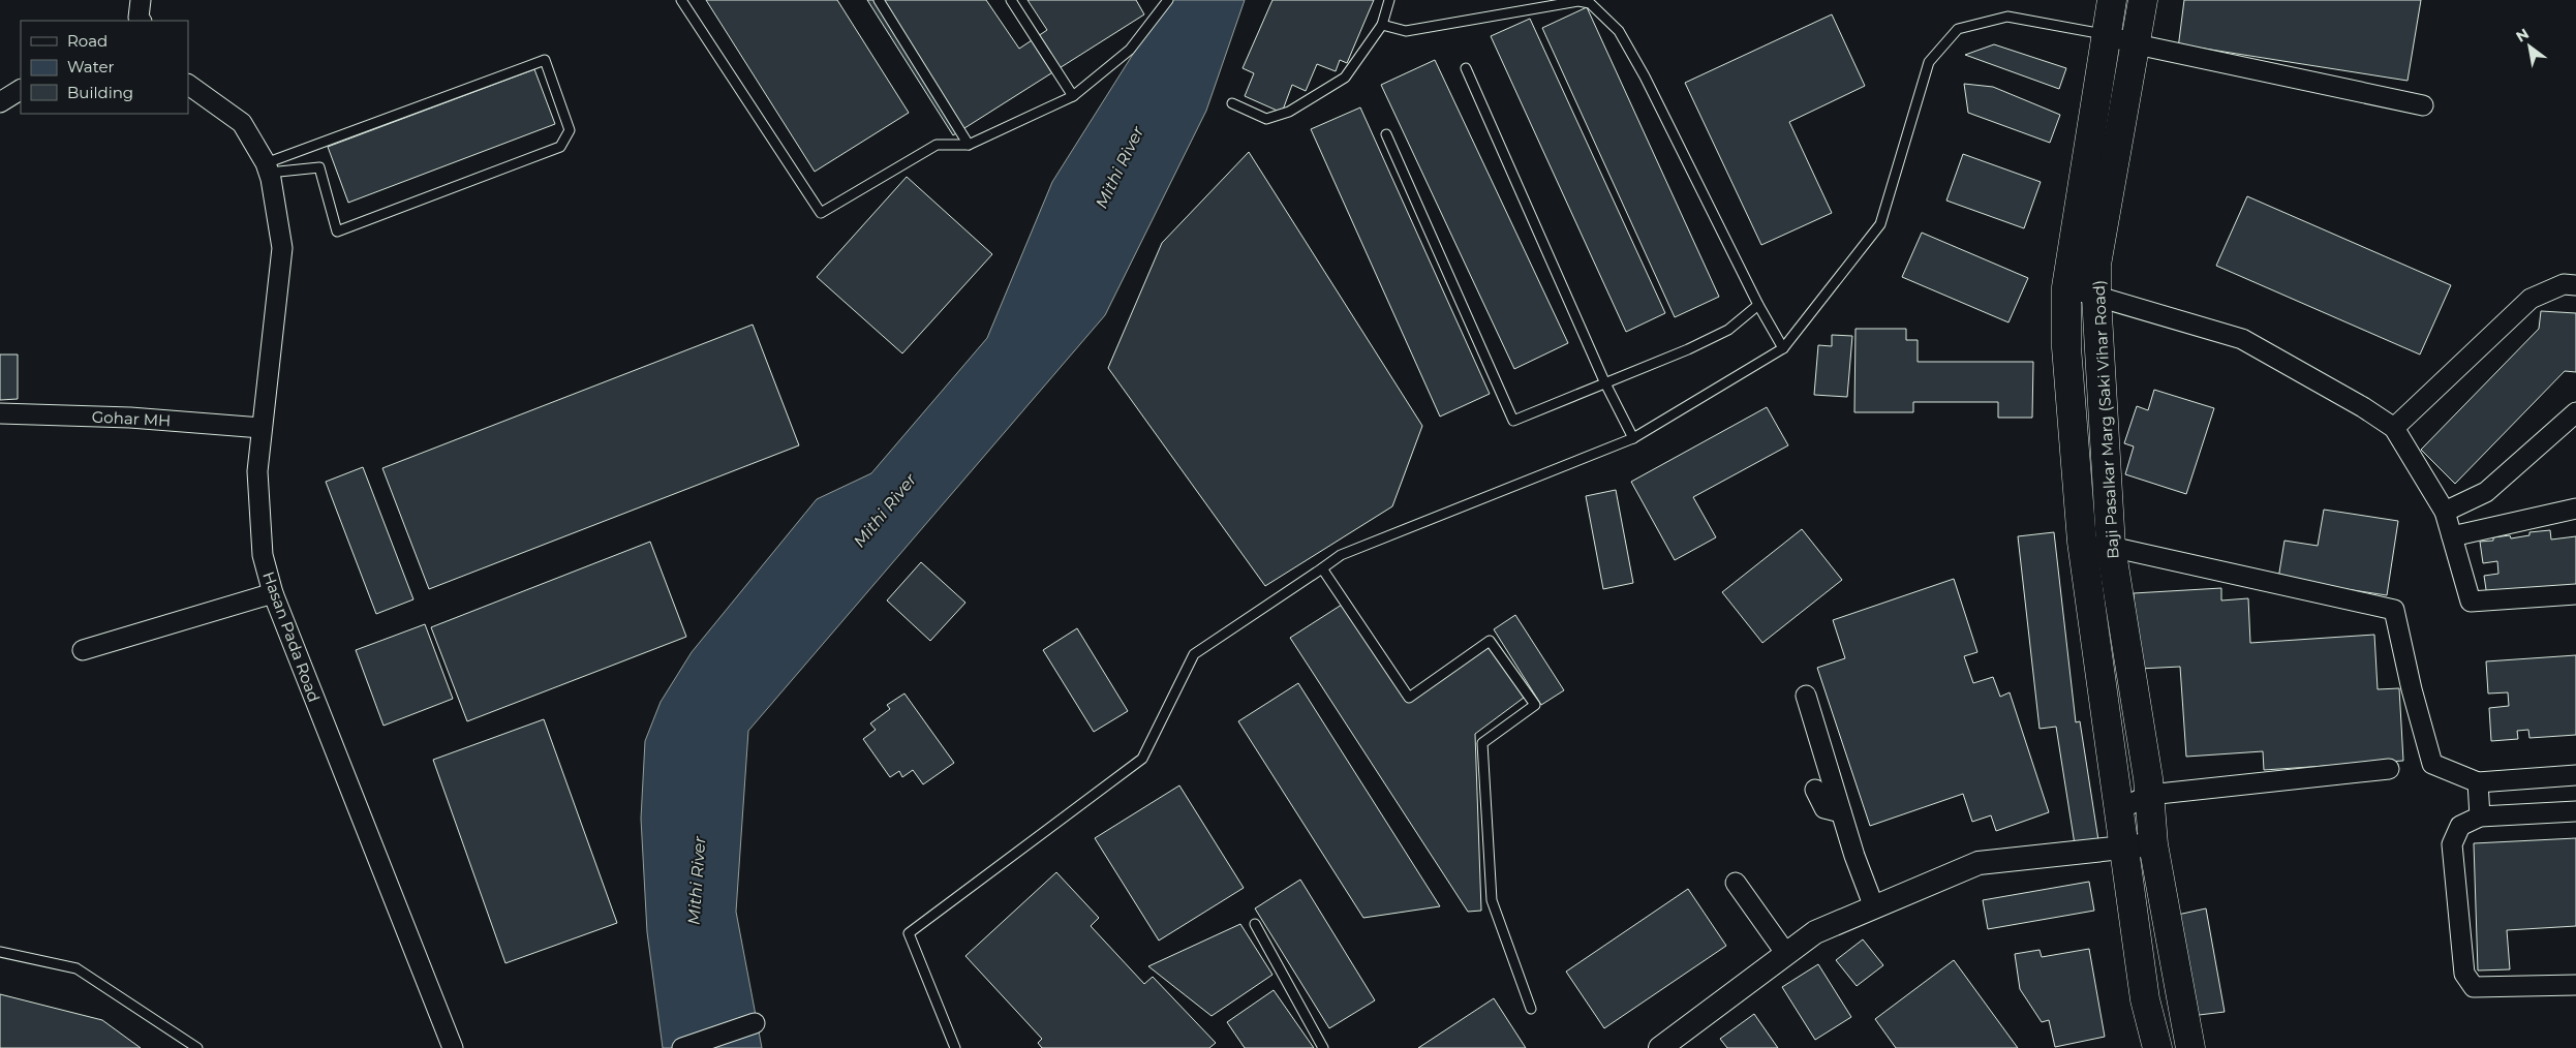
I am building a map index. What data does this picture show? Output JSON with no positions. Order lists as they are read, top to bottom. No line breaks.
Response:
{"streets":{"main road":["Baji Pasalkar Marg (Saki Vihar Road)"],"street":["Gohar MH","Hasan Pada Road"]},"crossings":[["Gohar MH","Hasan Pada Road"]],"water":["Mithi River"],"legend":["Road","Water","Building"],"north":"top left"}
